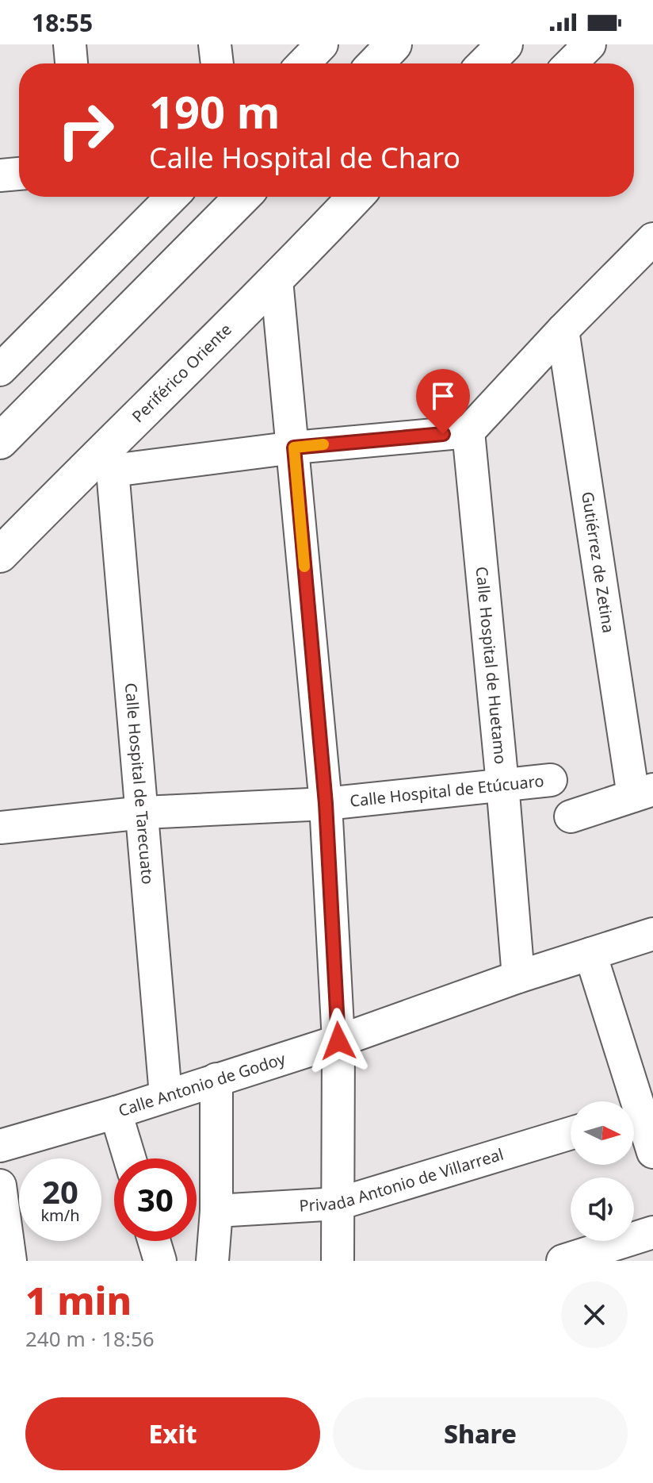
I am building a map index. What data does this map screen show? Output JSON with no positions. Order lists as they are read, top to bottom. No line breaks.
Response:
{"streets":{"highway":["Periférico Oriente"],"street":["Gutiérrez de Zetina","Calle Hospital de Huetamo","Calle Hospital de Tarecuato","Calle Hospital de Etúcuaro","Calle Antonio de Godoy","Privada Antonio de Villarreal"]},"crossings":[["Periférico Oriente","Calle Hospital de Tarecuato"],["Calle Hospital de Huetamo","Calle Hospital de Etúcuaro"],["Calle Hospital de Huetamo","Calle Antonio de Godoy"],["Calle Hospital de Tarecuato","Calle Hospital de Etúcuaro"],["Calle Hospital de Tarecuato","Calle Antonio de Godoy"]],"north":"right","page":{"status":"18:55","turn":["190 m","Calle Hospital de Charo"],"speed":"20 km/h","limit":"30","heading":["1 min","240 m · 18:56"],"buttons":["Exit","Share"]}}
